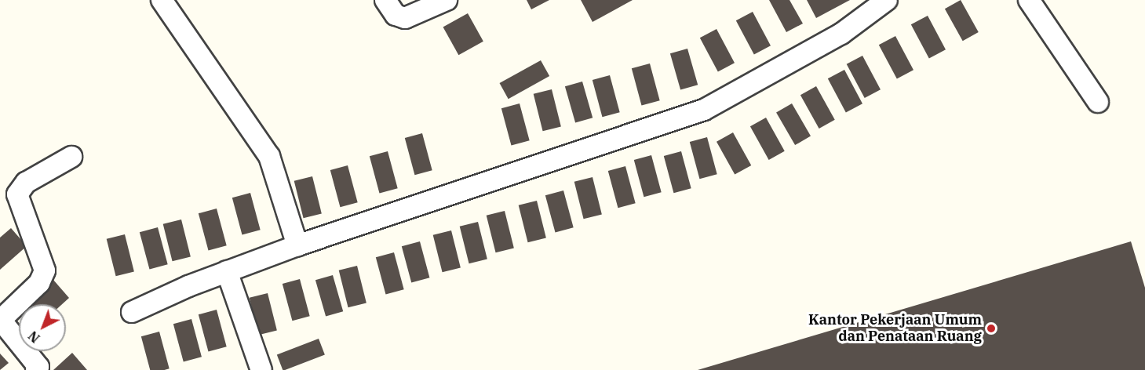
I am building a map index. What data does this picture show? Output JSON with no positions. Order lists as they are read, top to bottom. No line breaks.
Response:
{"places":["Kantor Pekerjaan Umum dan Penataan Ruang"],"north":"bottom left"}
